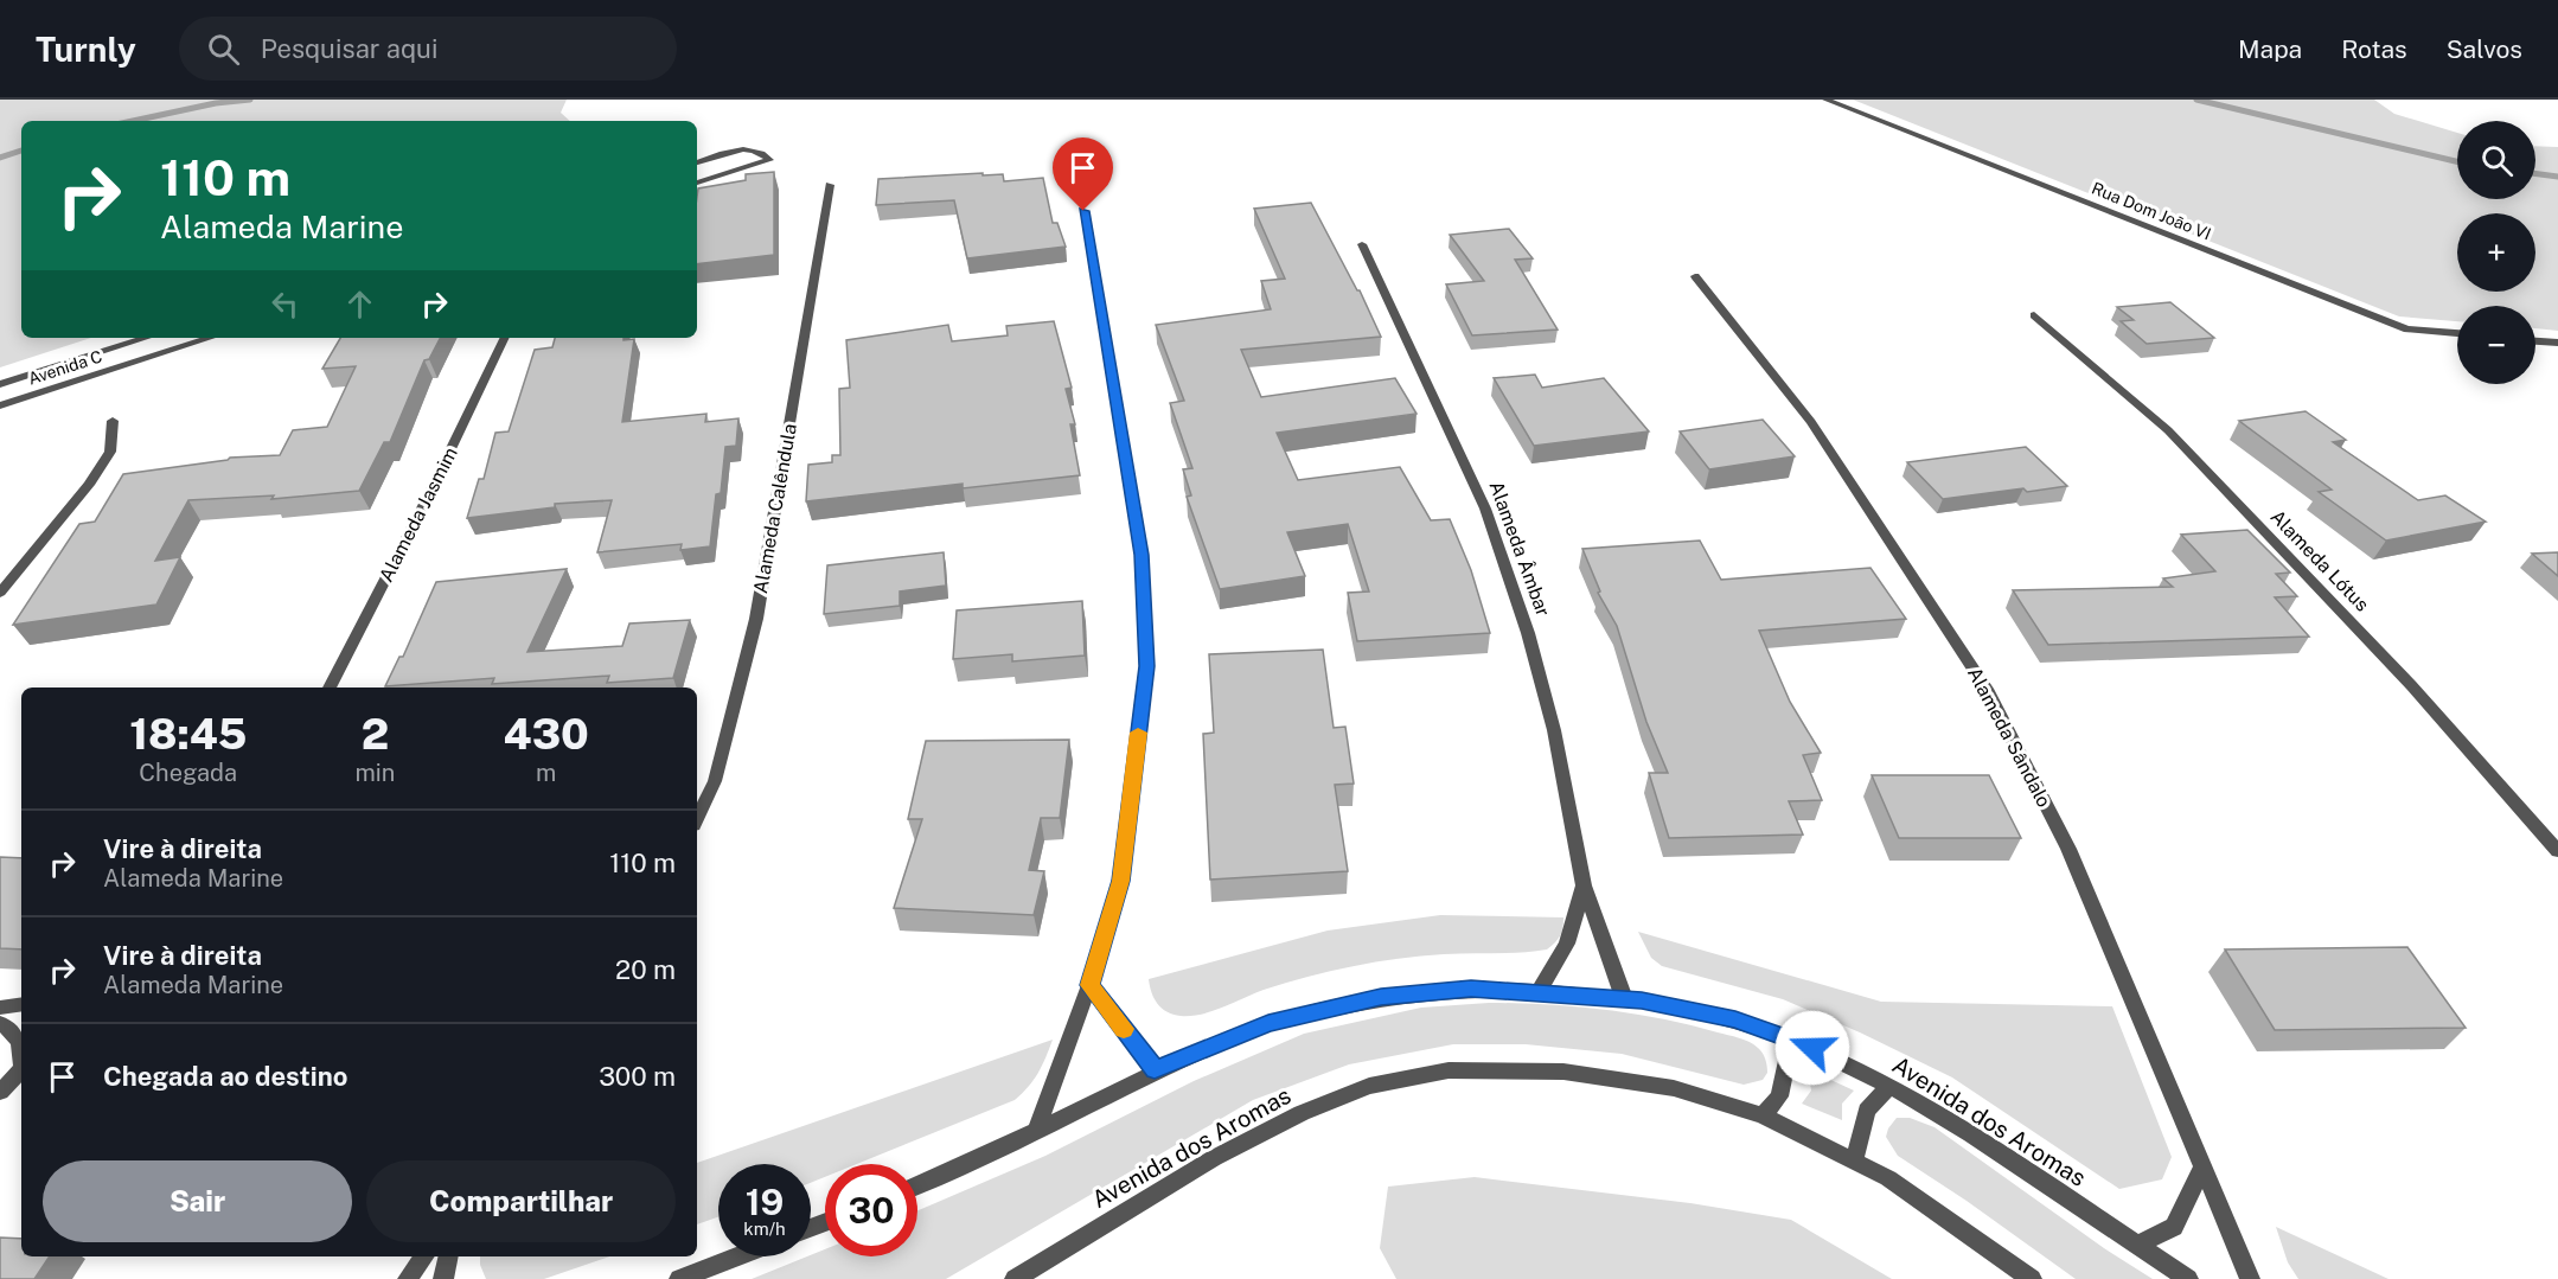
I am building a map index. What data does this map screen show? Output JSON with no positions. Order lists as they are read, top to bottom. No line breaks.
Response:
{"streets":{"street":["Rua Dom João VI","Avenida C","Alameda Calêndula","Alameda Jasmim","Alameda Âmbar","Alameda Lótus","Alameda Sândalo","Avenida dos Aromas"]},"crossings":[["Alameda Âmbar","Avenida dos Aromas"]],"page":{"header":"Turnly","search":"Pesquisar aqui","nav":["Mapa","Rotas","Salvos"],"map_buttons":["+","−"],"turn":["110 m","Alameda Marine"],"eta":["18:45","Chegada","2","min","430","m"],"list":[{"name":"Vire à direita","note":"Alameda Marine","value":"110 m"},{"name":"Vire à direita","note":"Alameda Marine","value":"20 m"},{"name":"Chegada ao destino","value":"300 m"}],"buttons":["Sair","Compartilhar"],"speed":"19 km/h","limit":"30"}}
